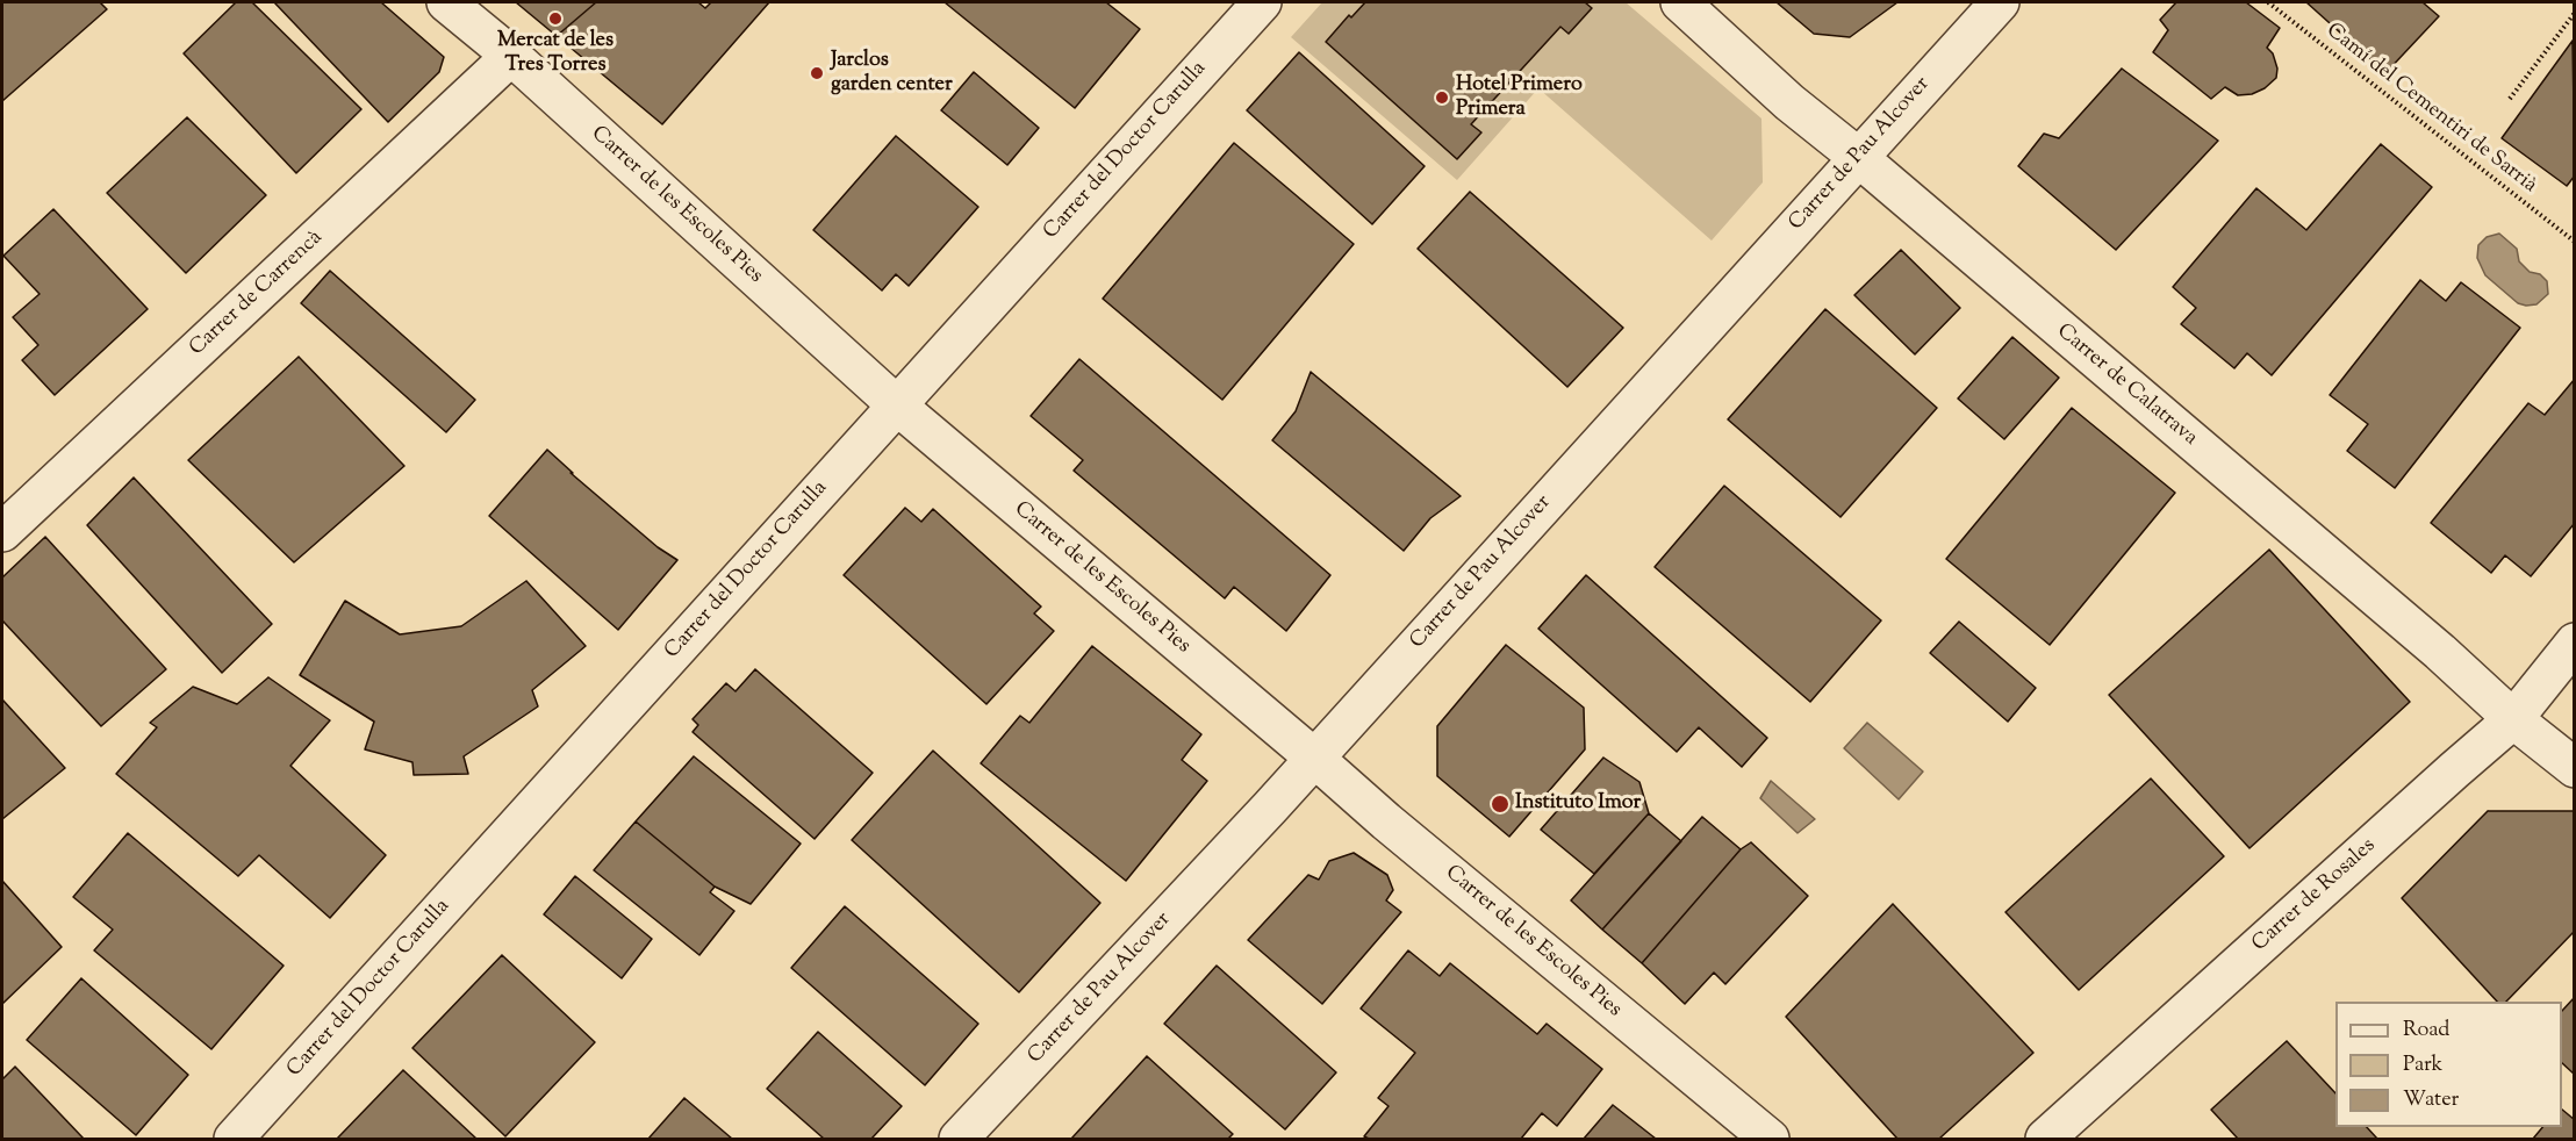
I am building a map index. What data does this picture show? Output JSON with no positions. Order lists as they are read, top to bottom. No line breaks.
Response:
{"streets":{"street":["Carrer del Doctor Carulla","Carrer de Pau Alcover","Carrer de les Escoles Pies","Carrer de Carrencà","Carrer de Calatrava","Carrer de Rosales"],"path":["Camí del Cementiri de Sarrià"]},"crossings":[["Carrer del Doctor Carulla","Carrer de les Escoles Pies"],["Carrer de Pau Alcover","Carrer de les Escoles Pies"],["Carrer de Pau Alcover","Carrer de Calatrava"],["Carrer de les Escoles Pies","Carrer de Carrencà"],["Carrer de Calatrava","Carrer de Rosales"]],"places":["Mercat de les Tres Torres","Jarclos garden center","Hotel Primero Primera","Instituto Imor"],"legend":["Road","Park","Water"]}
